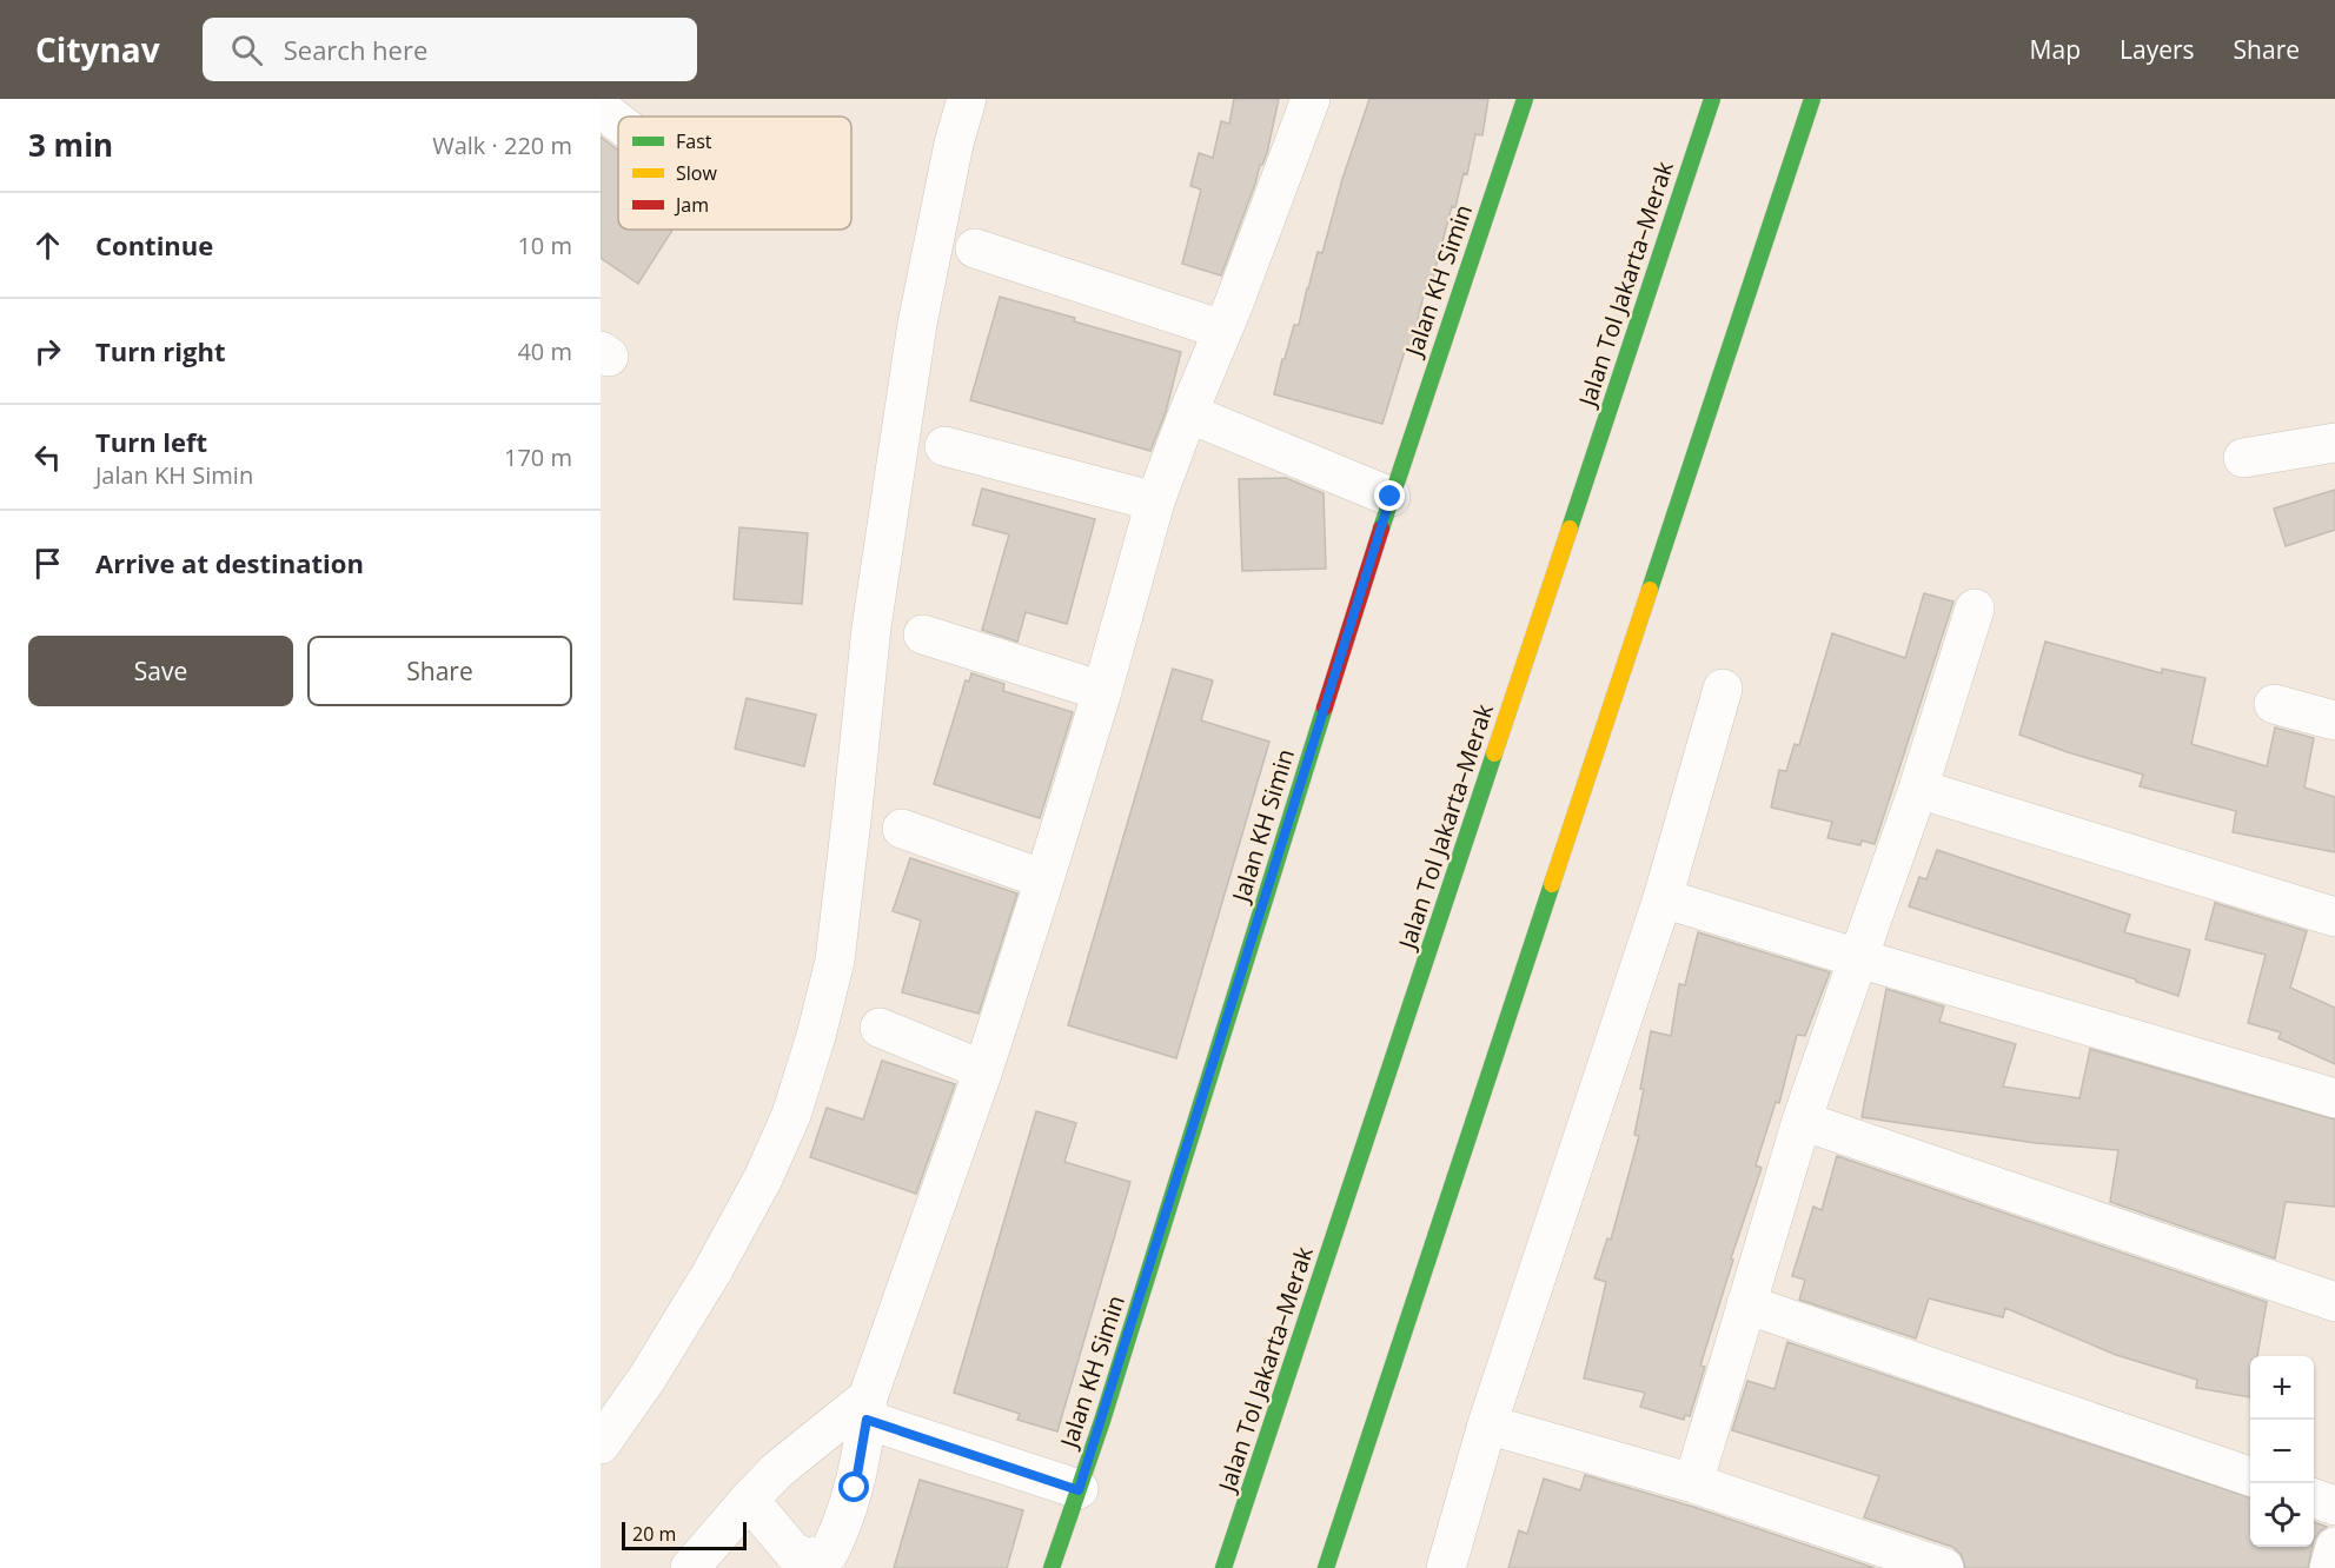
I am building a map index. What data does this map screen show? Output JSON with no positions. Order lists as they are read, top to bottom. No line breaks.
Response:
{"streets":{"main road":["Jalan KH Simin","Jalan Tol Jakarta–Merak"]},"legend":["Fast","Slow","Jam"],"scale_bar":"20 m","page":{"header":"Citynav","search":"Search here","nav":["Map","Layers","Share"],"heading":["3 min","Walk · 220 m"],"list":[["Continue","10 m"],["Turn right","40 m"],["Turn left","Jalan KH Simin","170 m"],"Arrive at destination"],"buttons":["Save","Share"],"map_buttons":["+","−"],"scale":"20 m"}}
